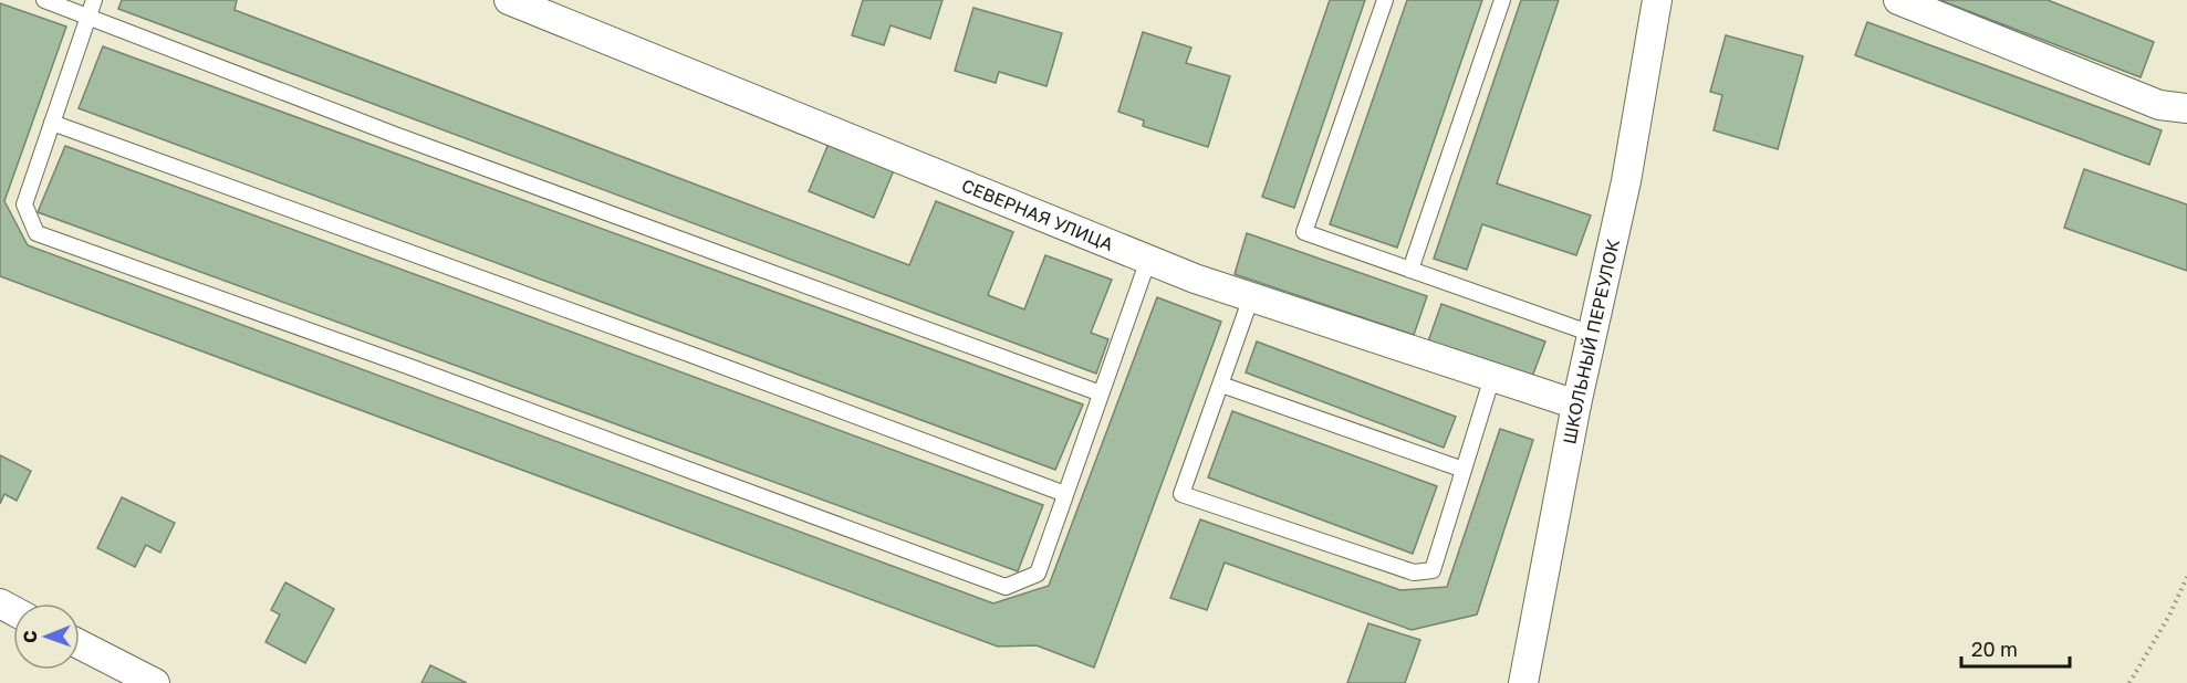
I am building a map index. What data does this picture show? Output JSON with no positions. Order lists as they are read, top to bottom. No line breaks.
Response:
{"streets":{"street":["СЕВЕРНАЯ УЛИЦА","ШКОЛЬНЫЙ ПЕРЕУЛОК"]},"crossings":[["СЕВЕРНАЯ УЛИЦА","ШКОЛЬНЫЙ ПЕРЕУЛОК"]],"scale_bar":"20 m","north":"left"}
